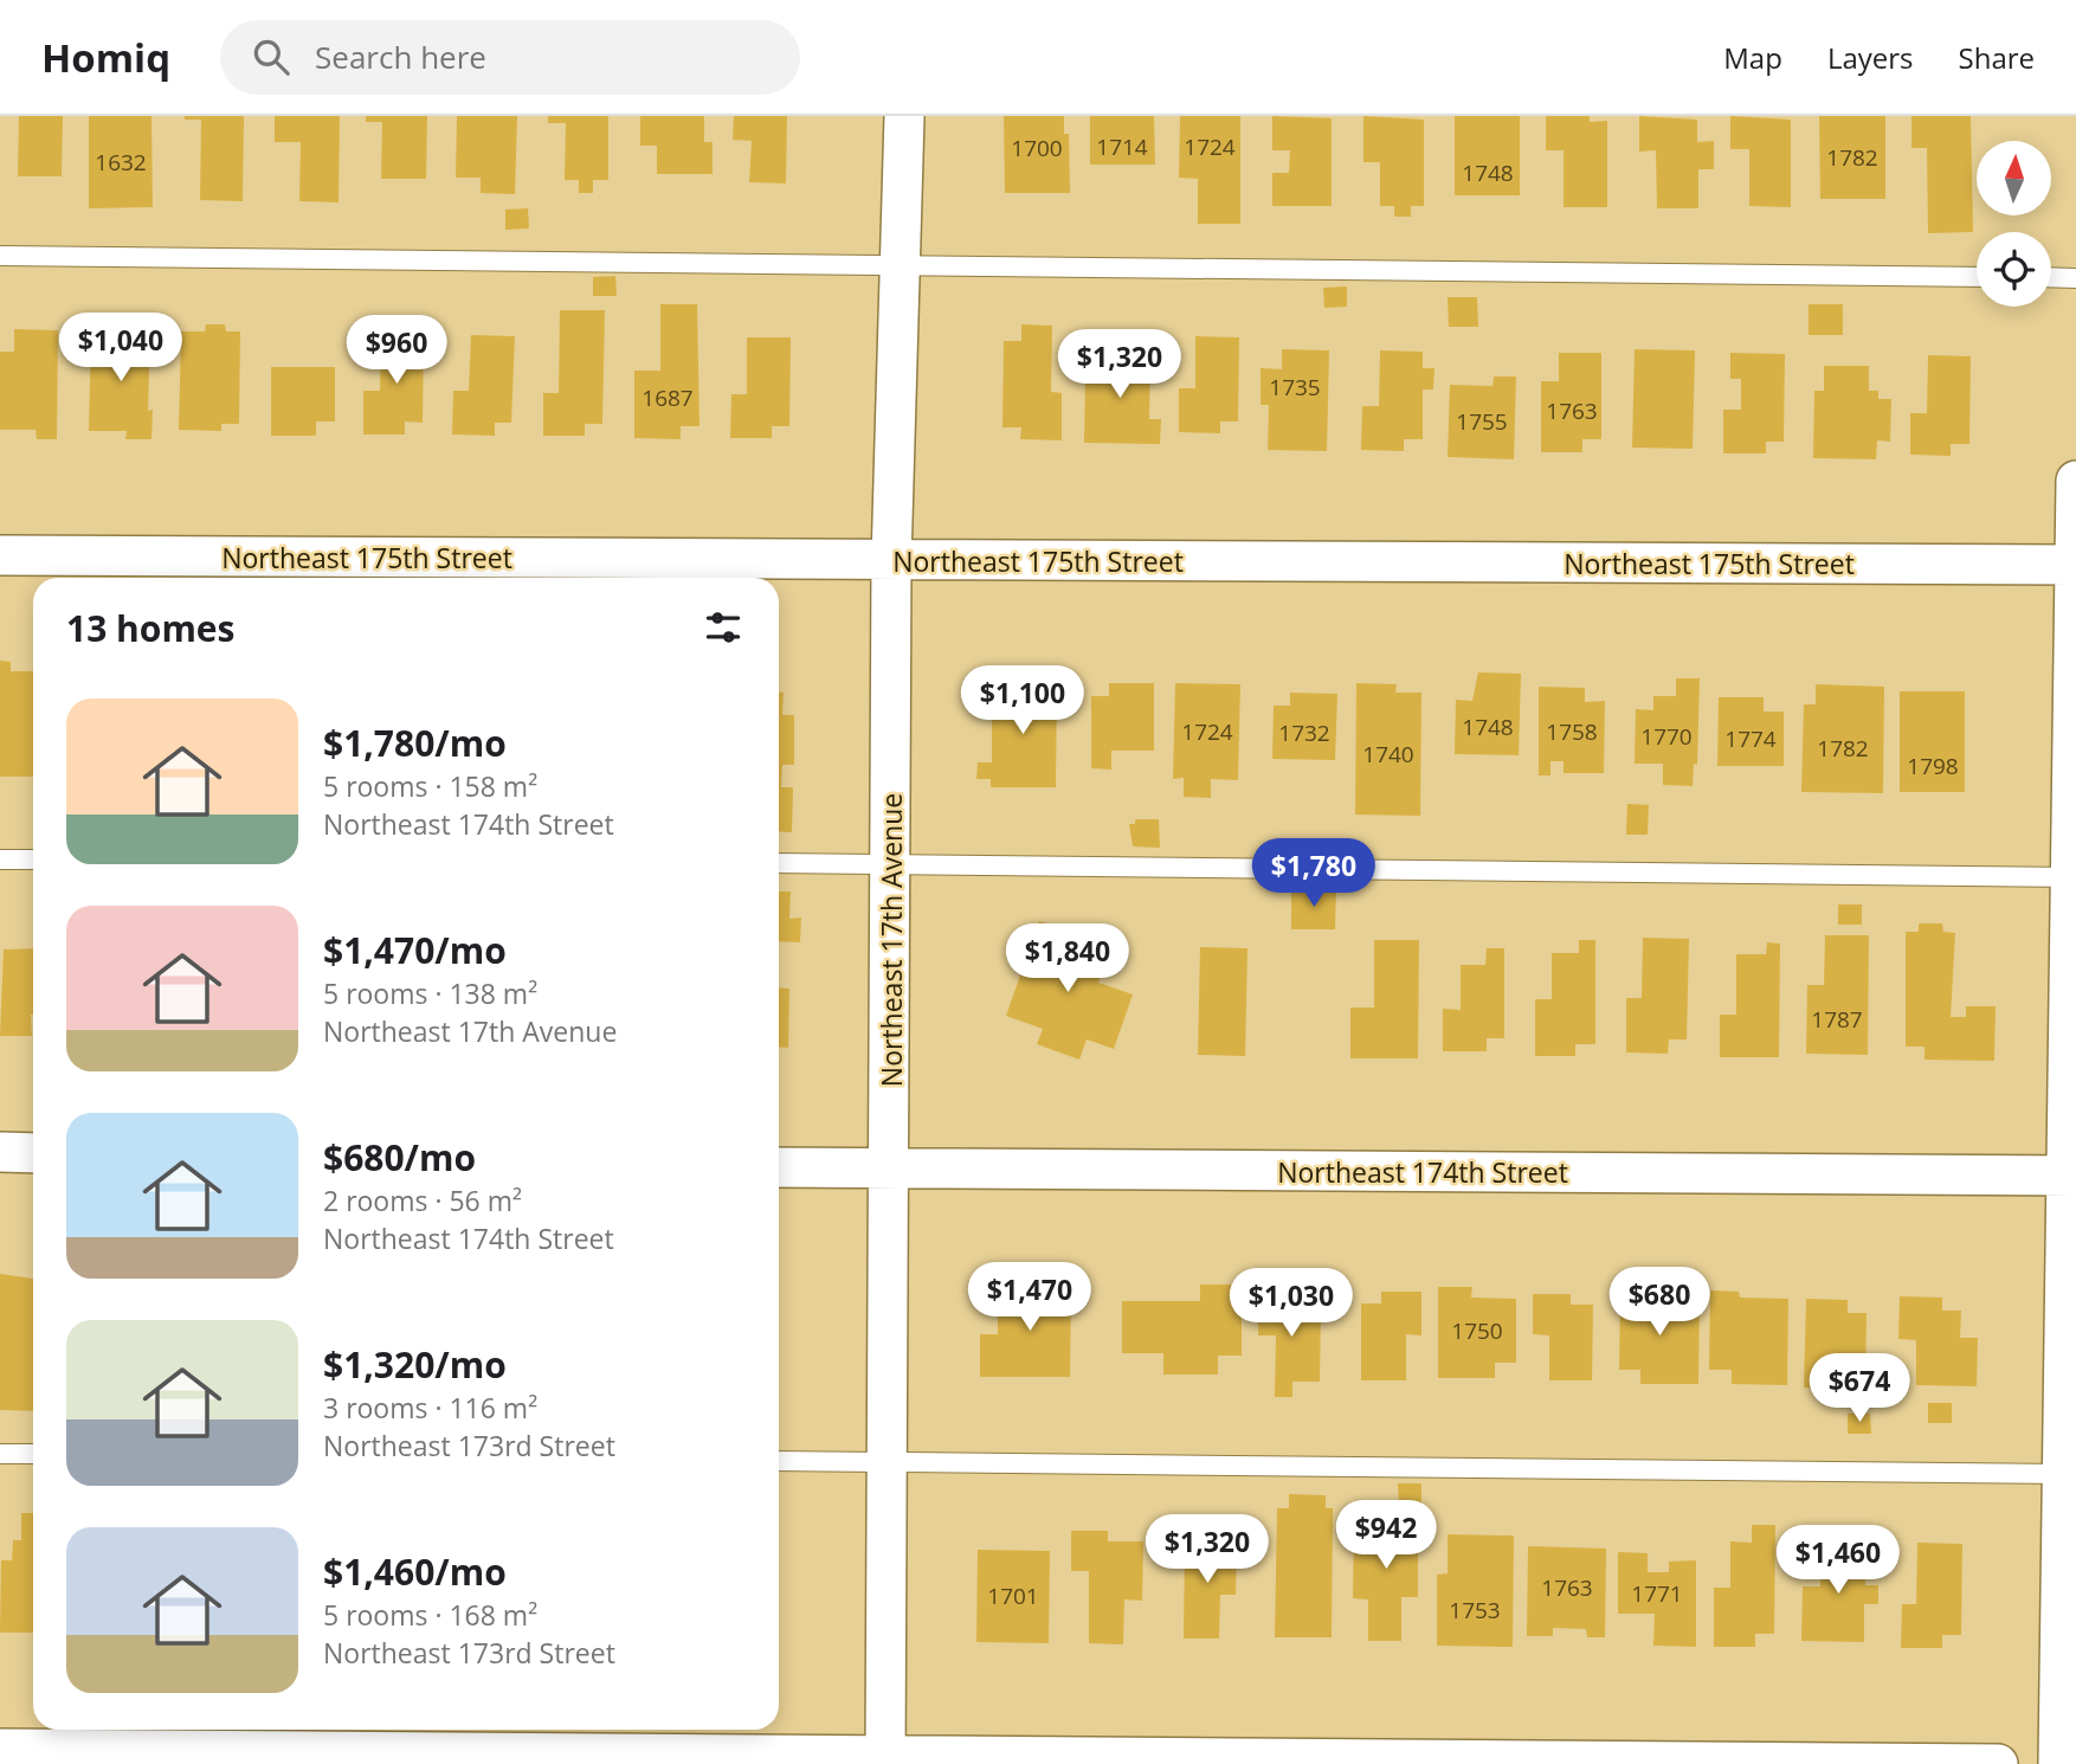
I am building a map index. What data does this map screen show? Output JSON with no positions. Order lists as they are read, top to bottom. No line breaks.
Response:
{"streets":{"street":["Northeast 175th Street","Northeast 17th Avenue","Northeast 174th Street"]},"crossings":[["Northeast 175th Street","Northeast 17th Avenue"],["Northeast 17th Avenue","Northeast 174th Street"]],"house_numbers":["1714","1724","1700","1782","1632","1748","1735","1687","1763","1755","1748","1724","1758","1732","1770","1774","1782","1740","1798","1787","1750","1763","1771","1701","1753"],"north":"top","page":{"header":"Homiq","search":"Search here","nav":["Map","Layers","Share"],"price":["$1,040","$960","$1,320","$1,100","$1,780","$1,840","$1,470","$680","$1,030","$674","$942","$1,320","$1,460"],"heading":"13 homes","list":[{"name":"$1,780/mo","note":"5 rooms · 158 m² · Northeast 174th Street"},{"name":"$1,470/mo","note":"5 rooms · 138 m² · Northeast 17th Avenue"},{"name":"$680/mo","note":"2 rooms · 56 m² · Northeast 174th Street"},{"name":"$1,320/mo","note":"3 rooms · 116 m² · Northeast 173rd Street"},{"name":"$1,460/mo","note":"5 rooms · 168 m² · Northeast 173rd Street"}]}}
